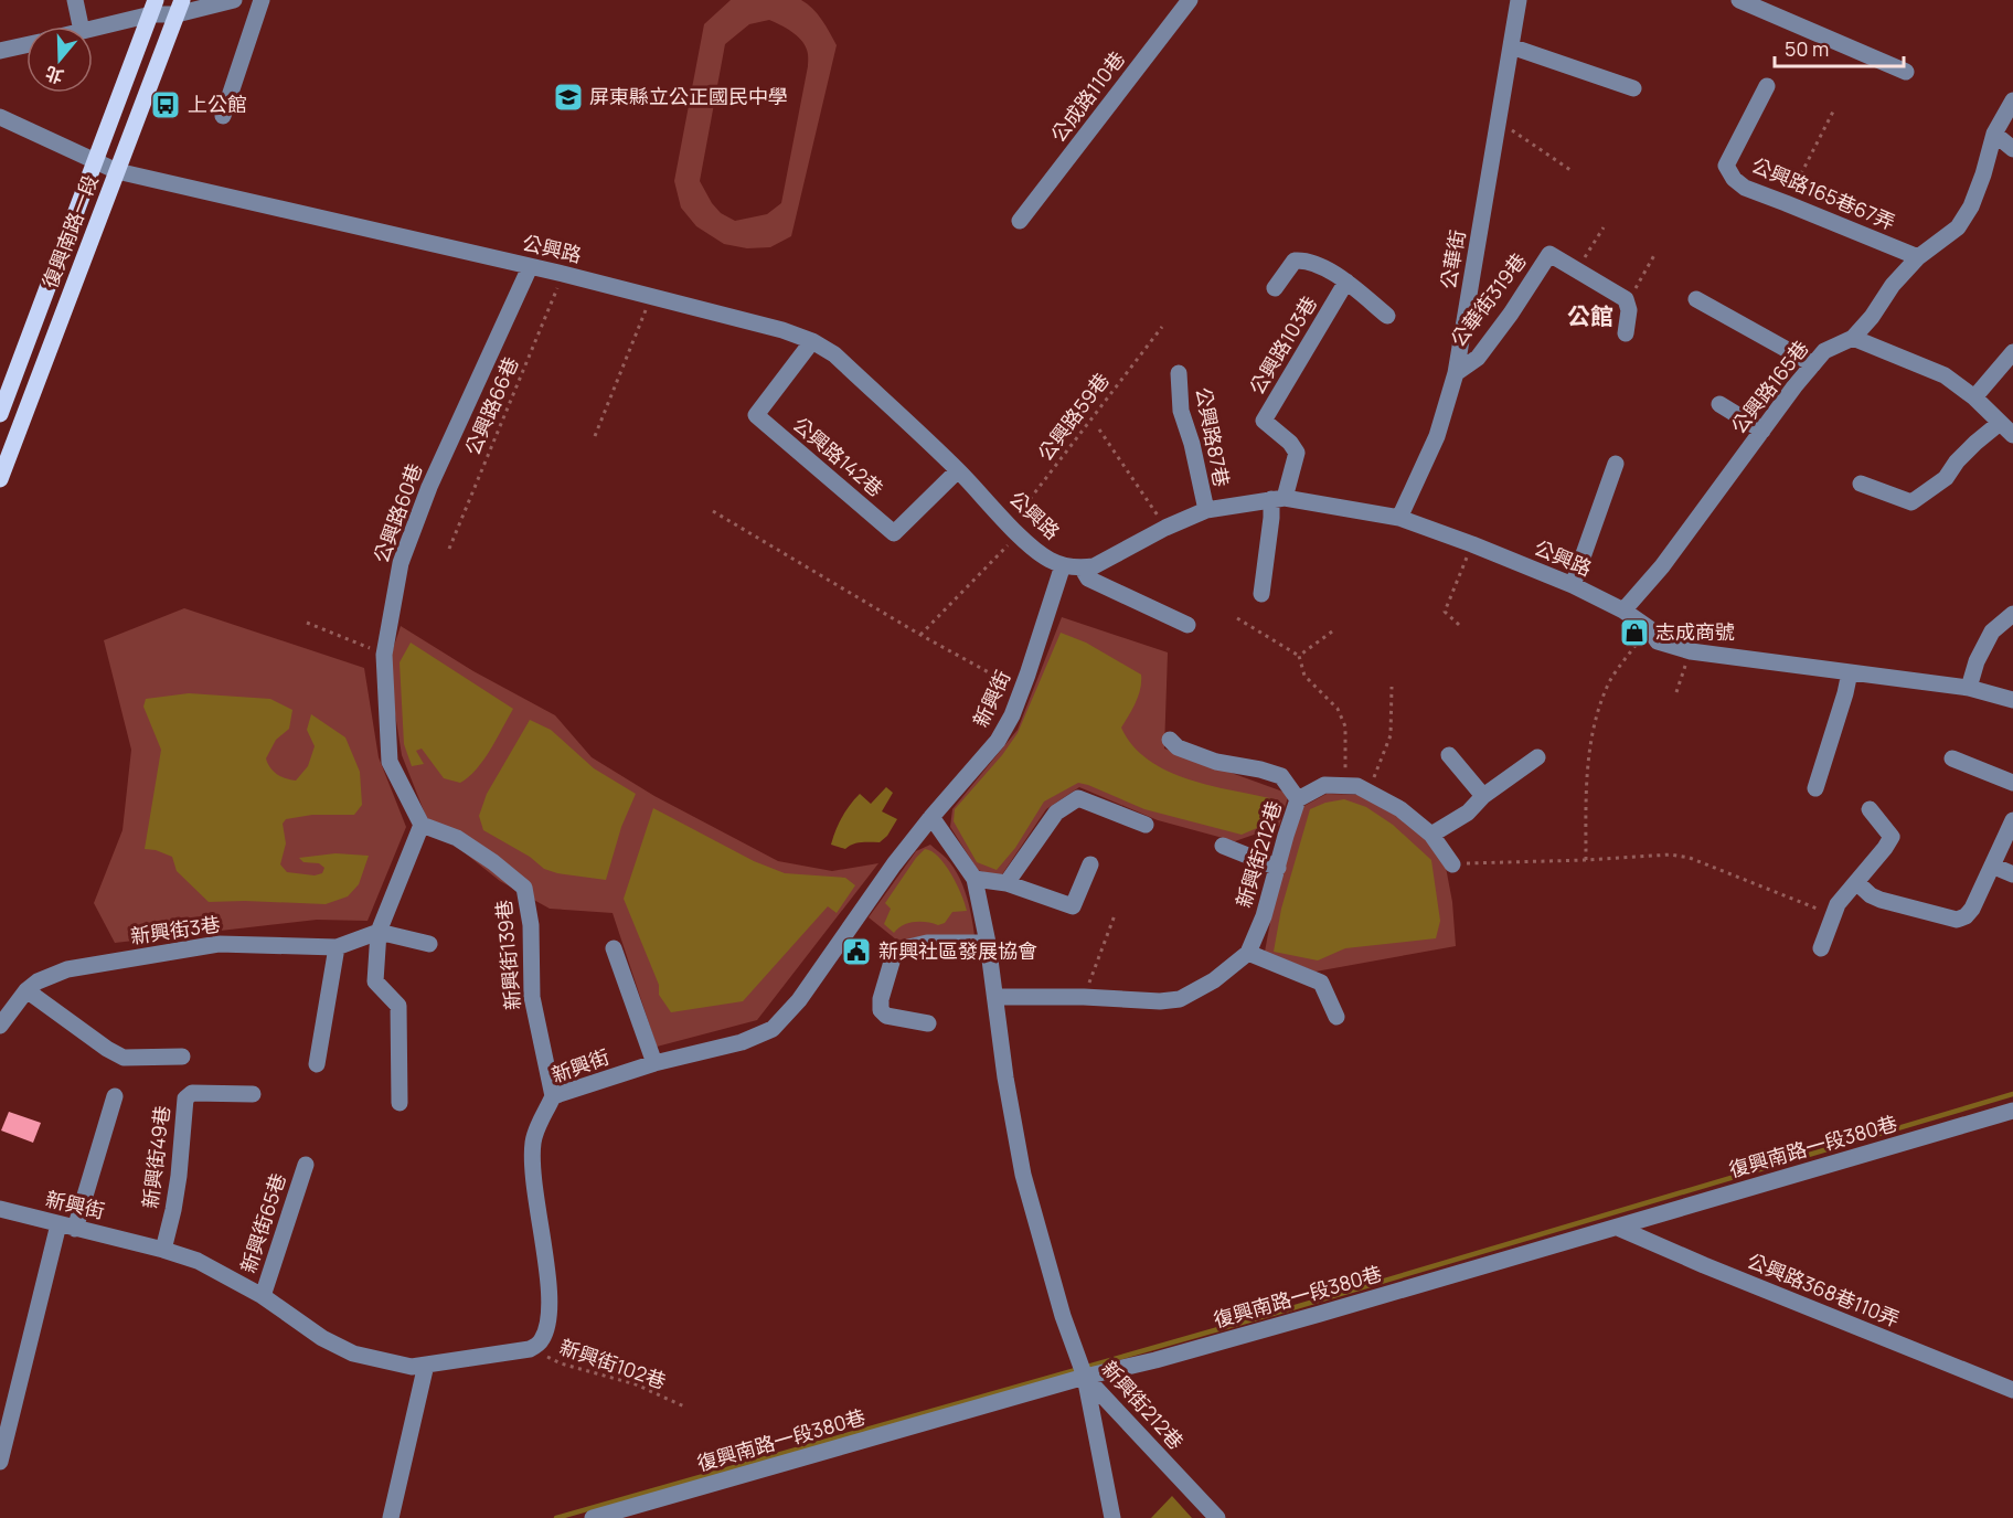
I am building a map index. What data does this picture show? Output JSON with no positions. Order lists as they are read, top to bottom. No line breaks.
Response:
{"streets":{"main road":["復興南路一段"],"street":["公成路110巷","公興路165巷67弄","公興路","公華街","公華街319巷","公興路103巷","公興路165巷","公興路87巷","公興路142巷","公興路60巷","新興街","新興街212巷","新興街3巷","新興街139巷","復興南路一段380巷","新興街49巷","新興街65巷","公興路368巷110弄"],"path":["公興路66巷","公興路59巷","新興街102巷"]},"crossings":[["公興路165巷67弄","公興路165巷"],["復興南路一段","公興路"],["公興路","公華街"],["公興路","公興路103巷"],["公興路","公興路165巷"],["公興路","公興路66巷"],["公興路","公興路59巷"],["公興路","公興路87巷"],["公興路","公興路142巷"],["公興路","公興路60巷"],["公興路","新興街"],["公華街","公華街319巷"],["公興路60巷","新興街139巷"],["新興街","新興街212巷"],["新興街","新興街139巷"],["新興街","新興街49巷"],["新興街","新興街65巷"],["新興街","新興街102巷"],["新興街212巷","復興南路一段380巷"],["復興南路一段380巷","公興路368巷110弄"]],"districts":["公館"],"places":{"school or university":["屏東縣立公正國民中學"],"bus stop":["上公館"],"shop":["志成商號"],"public building":["新興社區發展協會"]},"scale_bar":"50 m","north":"bottom"}
